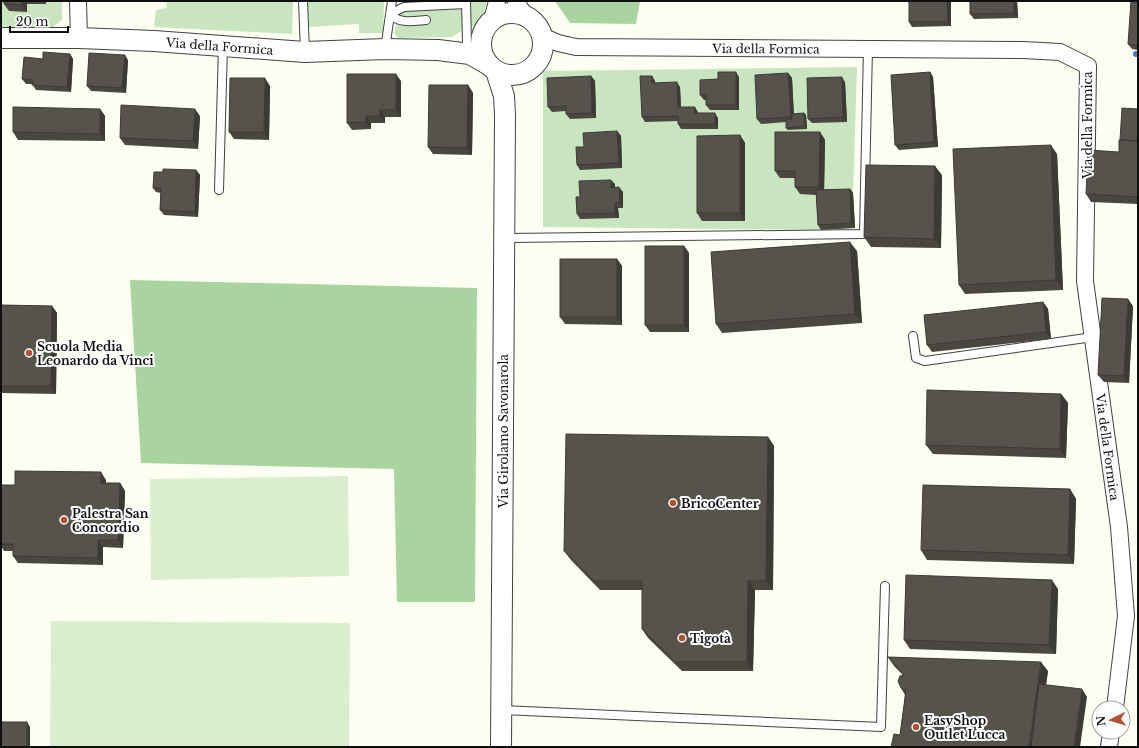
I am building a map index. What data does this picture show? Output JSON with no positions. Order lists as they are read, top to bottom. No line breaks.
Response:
{"streets":{"street":["Via della Formica","Via Girolamo Savonarola"]},"crossings":[["Via della Formica","Via Girolamo Savonarola"]],"places":["Scuola Media Leonardo da Vinci","BricoCenter","Palestra San Concordio","Tigotà","EasyShop Outlet Lucca"],"scale_bar":"20 m","north":"left"}
